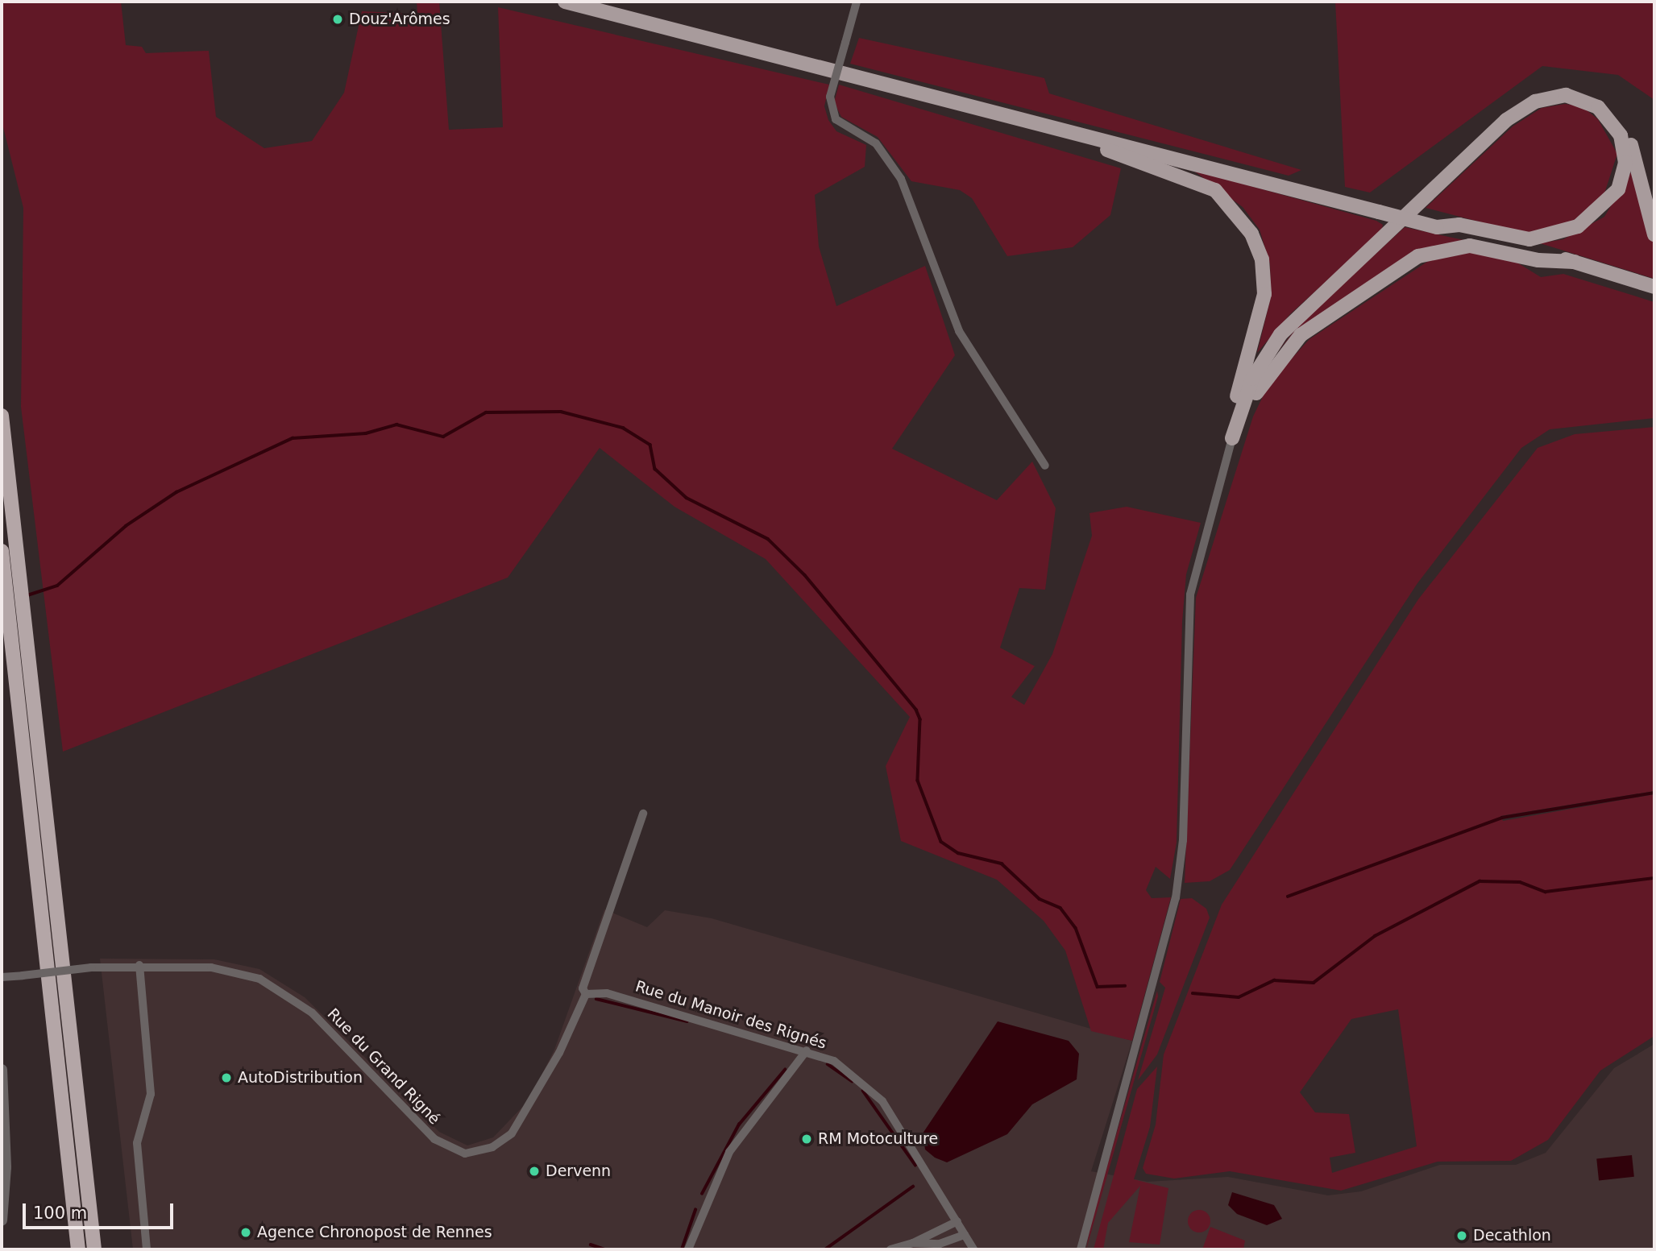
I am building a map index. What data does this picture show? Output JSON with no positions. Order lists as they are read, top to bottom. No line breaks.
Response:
{"streets":{"street":["Rue du Manoir des Rignés","Rue du Grand Rigné"]},"crossings":[["Rue du Manoir des Rignés","Rue du Grand Rigné"]],"places":["Douz'Arômes","AutoDistribution","RM Motoculture","Dervenn","Agence Chronopost de Rennes","Decathlon"],"scale_bar":"100 m"}
